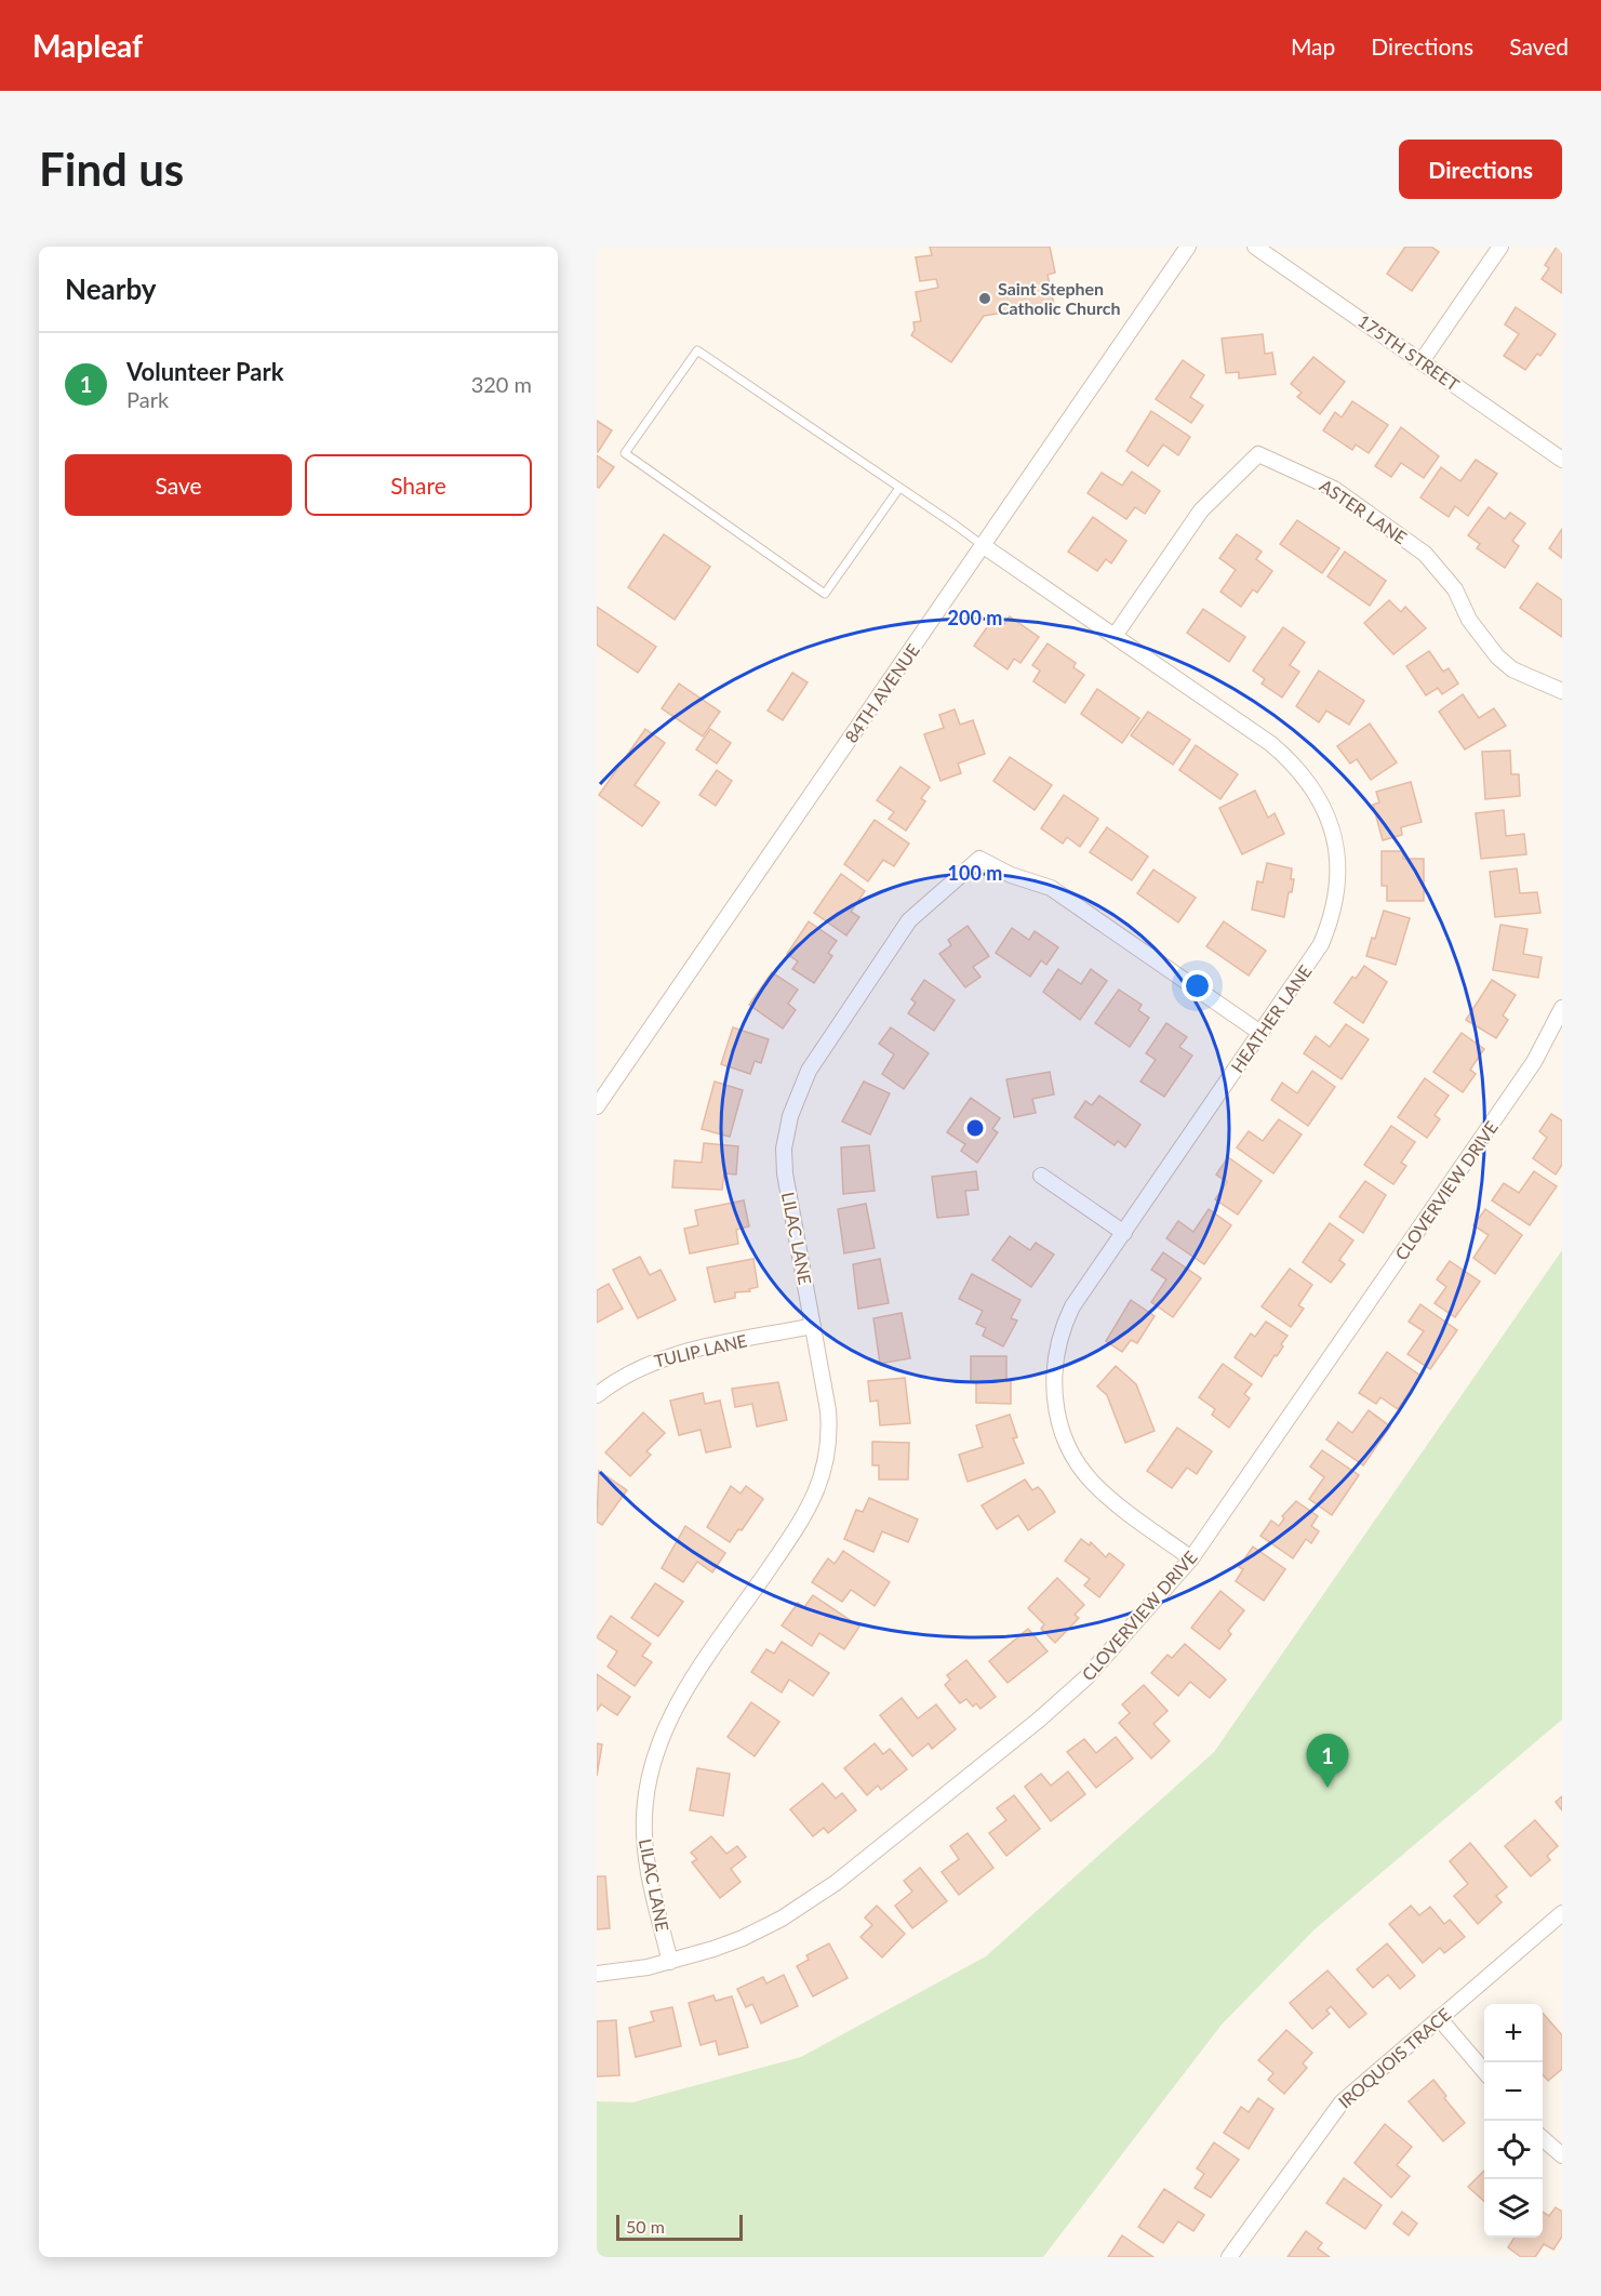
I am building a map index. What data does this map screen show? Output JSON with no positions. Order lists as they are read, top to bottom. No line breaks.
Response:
{"streets":{"street":["175TH STREET","ASTER LANE","84TH AVENUE","HEATHER LANE","CLOVERVIEW DRIVE","LILAC LANE","TULIP LANE","IROQUOIS TRACE"]},"crossings":[["ASTER LANE","HEATHER LANE"],["84TH AVENUE","HEATHER LANE"],["HEATHER LANE","CLOVERVIEW DRIVE"],["HEATHER LANE","LILAC LANE"],["CLOVERVIEW DRIVE","LILAC LANE"],["LILAC LANE","TULIP LANE"]],"places":["Saint Stephen Catholic Church"],"scale_bar":"50 m","page":{"header":"Mapleaf","nav":["Map","Directions","Saved"],"buttons":["Directions",["Save","Share"]],"title":"Find us","heading":"Nearby","list":[{"mark":"1","name":"Volunteer Park","note":"Park","value":"320 m"}],"pins":"1","map_buttons":["+","−"],"scale":"50 m"},"rings":["200 m","100 m"]}
